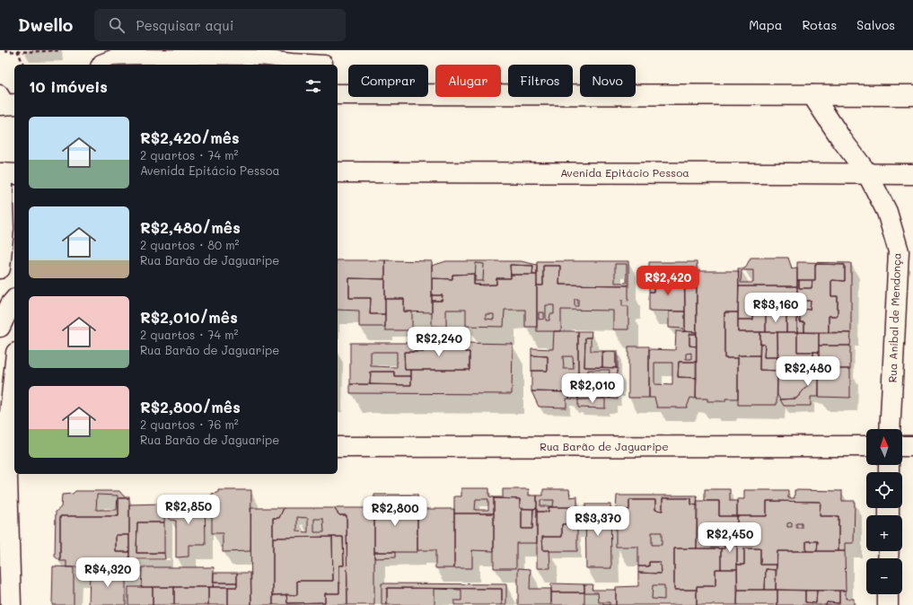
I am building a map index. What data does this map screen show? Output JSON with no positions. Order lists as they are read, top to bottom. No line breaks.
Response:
{"streets":{"main road":["Avenida Epitácio Pessoa","Rua Aníbal de Mendonça","Rua Barão de Jaguaripe"]},"crossings":[["Avenida Epitácio Pessoa","Rua Aníbal de Mendonça"]],"north":"top","page":{"header":"Dwello","search":"Pesquisar aqui","nav":["Mapa","Rotas","Salvos"],"chip":["Comprar","Alugar","Filtros","Novo"],"heading":"10 imóveis","list":[{"name":"R$2,420/mês","note":"2 quartos · 74 m² · Avenida Epitácio Pessoa"},{"name":"R$2,480/mês","note":"2 quartos · 80 m² · Rua Barão de Jaguaripe"},{"name":"R$2,010/mês","note":"2 quartos · 74 m² · Rua Barão de Jaguaripe"},{"name":"R$2,800/mês","note":"2 quartos · 76 m² · Rua Barão de Jaguaripe"}],"price":["R$2,420","R$3,160","R$2,240","R$2,480","R$2,010","R$2,850","R$2,800","R$3,370","R$2,450","R$4,320"],"map_buttons":["+","−"]}}
